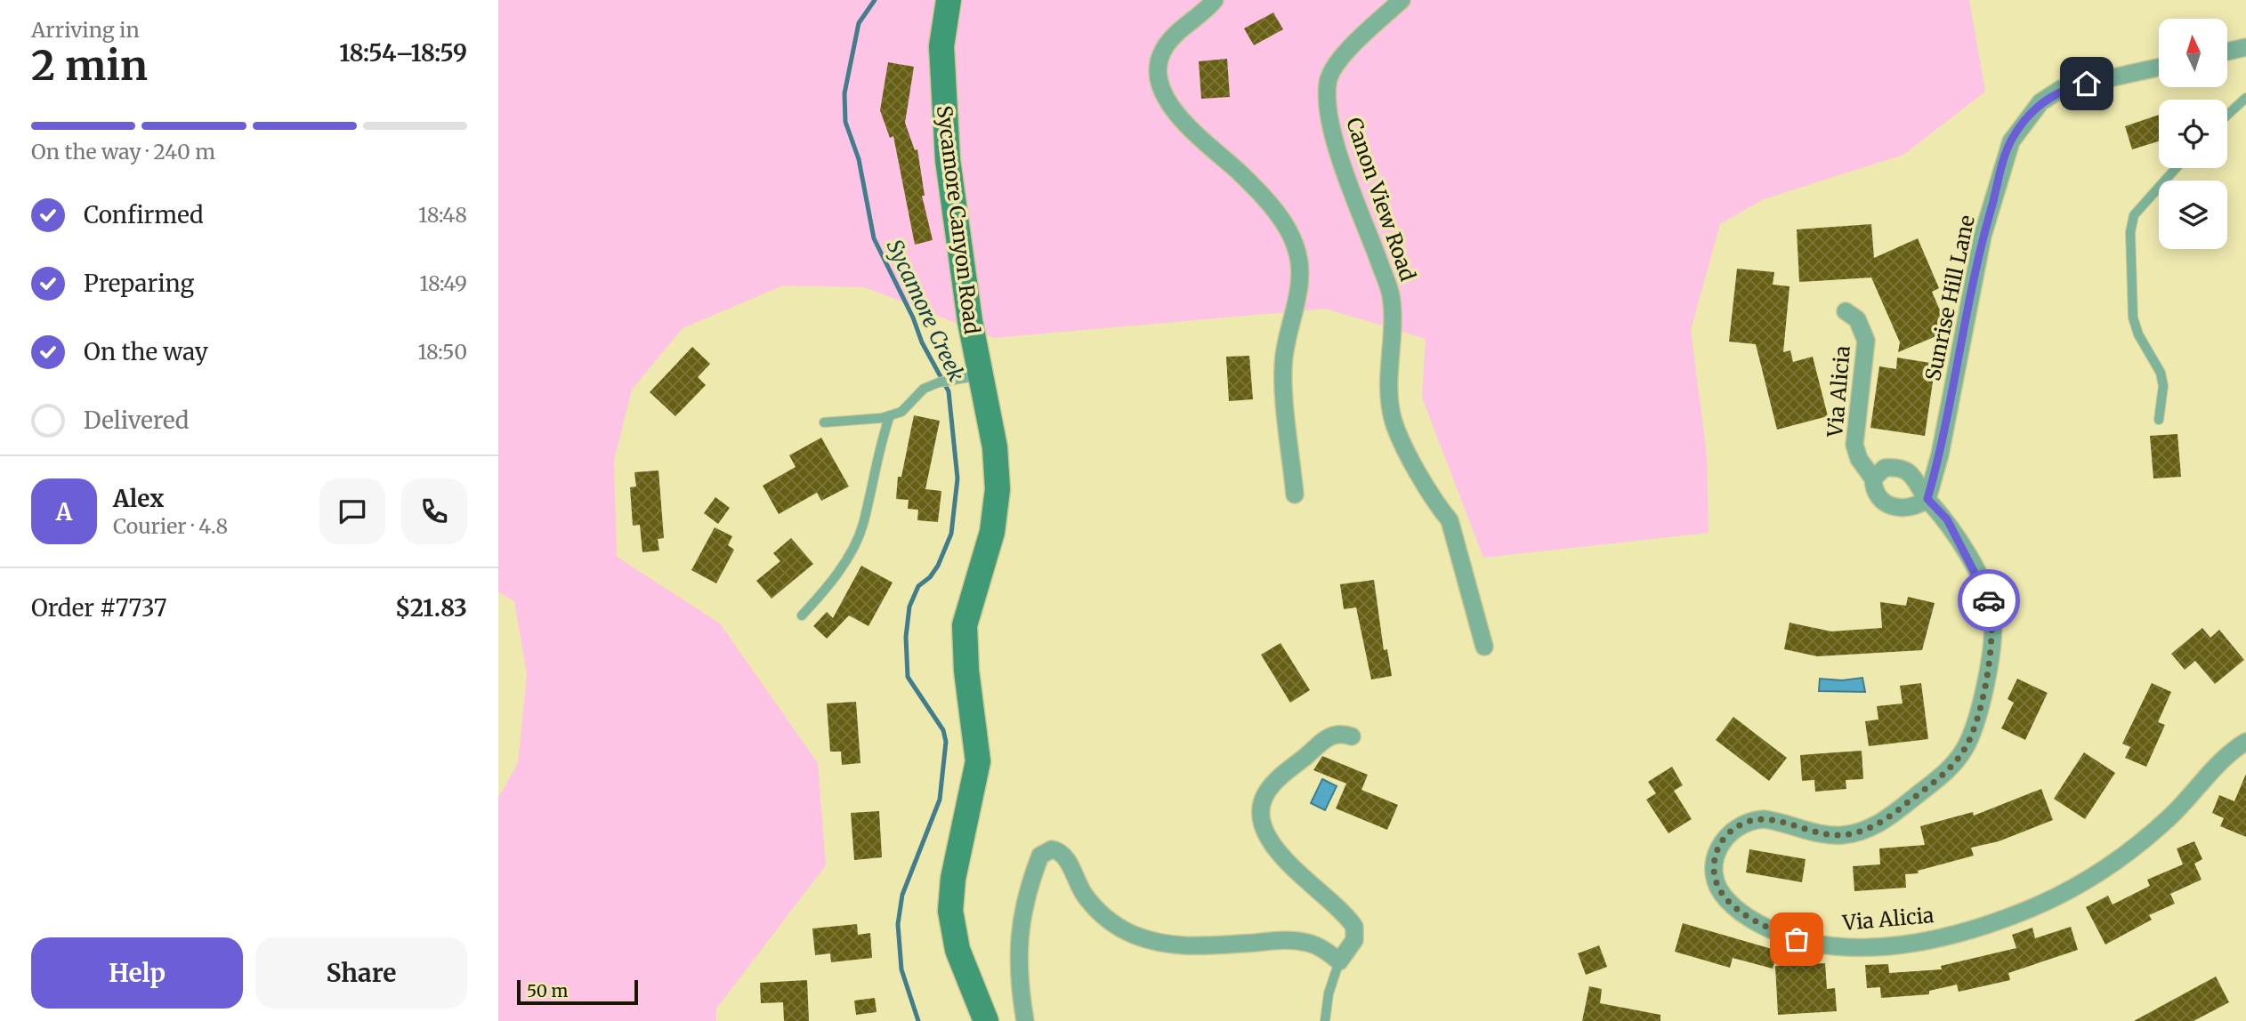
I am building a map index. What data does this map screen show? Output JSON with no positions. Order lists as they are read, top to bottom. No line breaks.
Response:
{"streets":{"main road":["Sycamore Canyon Road"],"street":["Canon View Road","Sunrise Hill Lane","Via Alicia"]},"crossings":[["Sunrise Hill Lane","Via Alicia"]],"water":["Sycamore Creek"],"scale_bar":"50 m","north":"top","page":{"heading":["2 min","Arriving in","18:54–18:59"],"panel":["Alex","Courier · 4.8","Order #7737","$21.83"],"bar":"On the way · 240 m","list":[["Confirmed","18:48"],["Preparing","18:49"],["On the way","18:50"],"Delivered"],"round":"A","buttons":["Help","Share"],"scale":"50 m"}}
